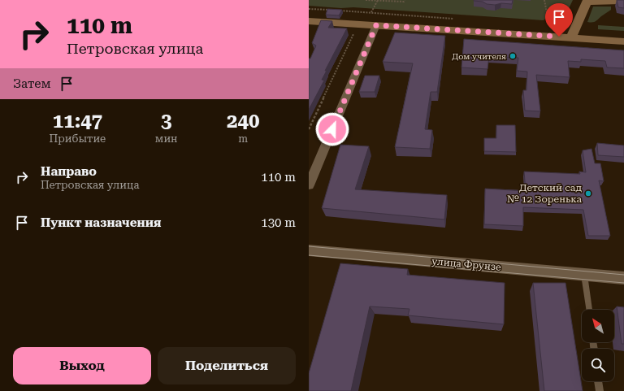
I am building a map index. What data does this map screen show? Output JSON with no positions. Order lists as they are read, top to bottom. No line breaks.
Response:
{"streets":{"street":["улица Фрунзе"]},"places":["Дом учителя","Детский сад № 12 Зоренька"],"north":"top left","page":{"turn":["110 m","Петровская улица"],"then":"Затем","eta":["11:47","Прибытие","3","мин","240","m"],"list":[{"name":"Направо","note":"Петровская улица","value":"110 m"},{"name":"Пункт назначения","value":"130 m"}],"buttons":["Выход","Поделиться"]}}
